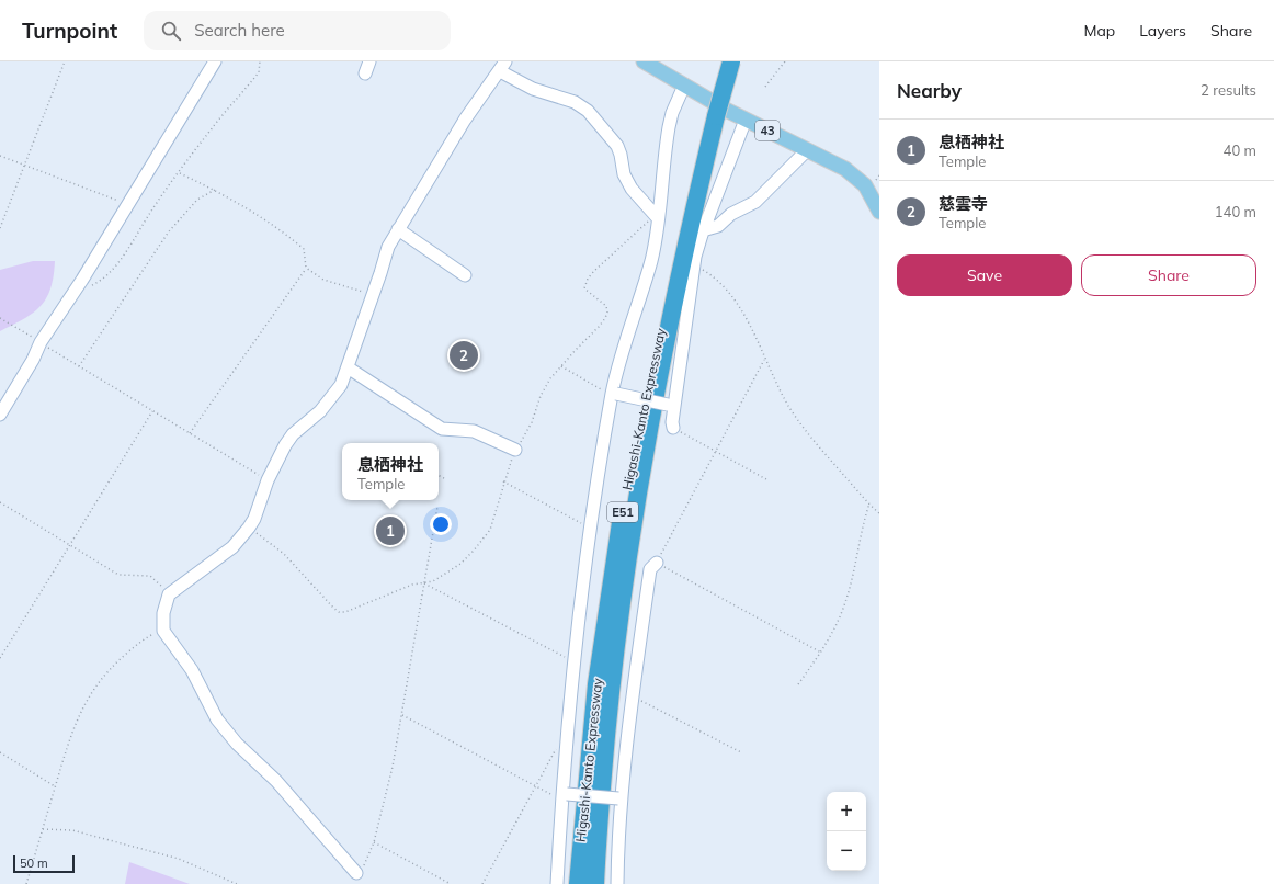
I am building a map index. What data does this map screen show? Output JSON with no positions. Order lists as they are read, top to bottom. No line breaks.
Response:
{"streets":{"highway":["Higashi-Kanto Expressway","E51"],"main road":["43"]},"scale_bar":"50 m","page":{"header":"Turnpoint","search":"Search here","nav":["Map","Layers","Share"],"heading":["Nearby","2 results"],"list":[{"mark":"1","name":"息栖神社","note":"Temple","value":"40 m"},{"mark":"2","name":"慈雲寺","note":"Temple","value":"140 m"}],"buttons":["Save","Share"],"pins":["2","1"],"popup":["息栖神社","Temple"],"map_buttons":["+","−"],"scale":"50 m"}}
